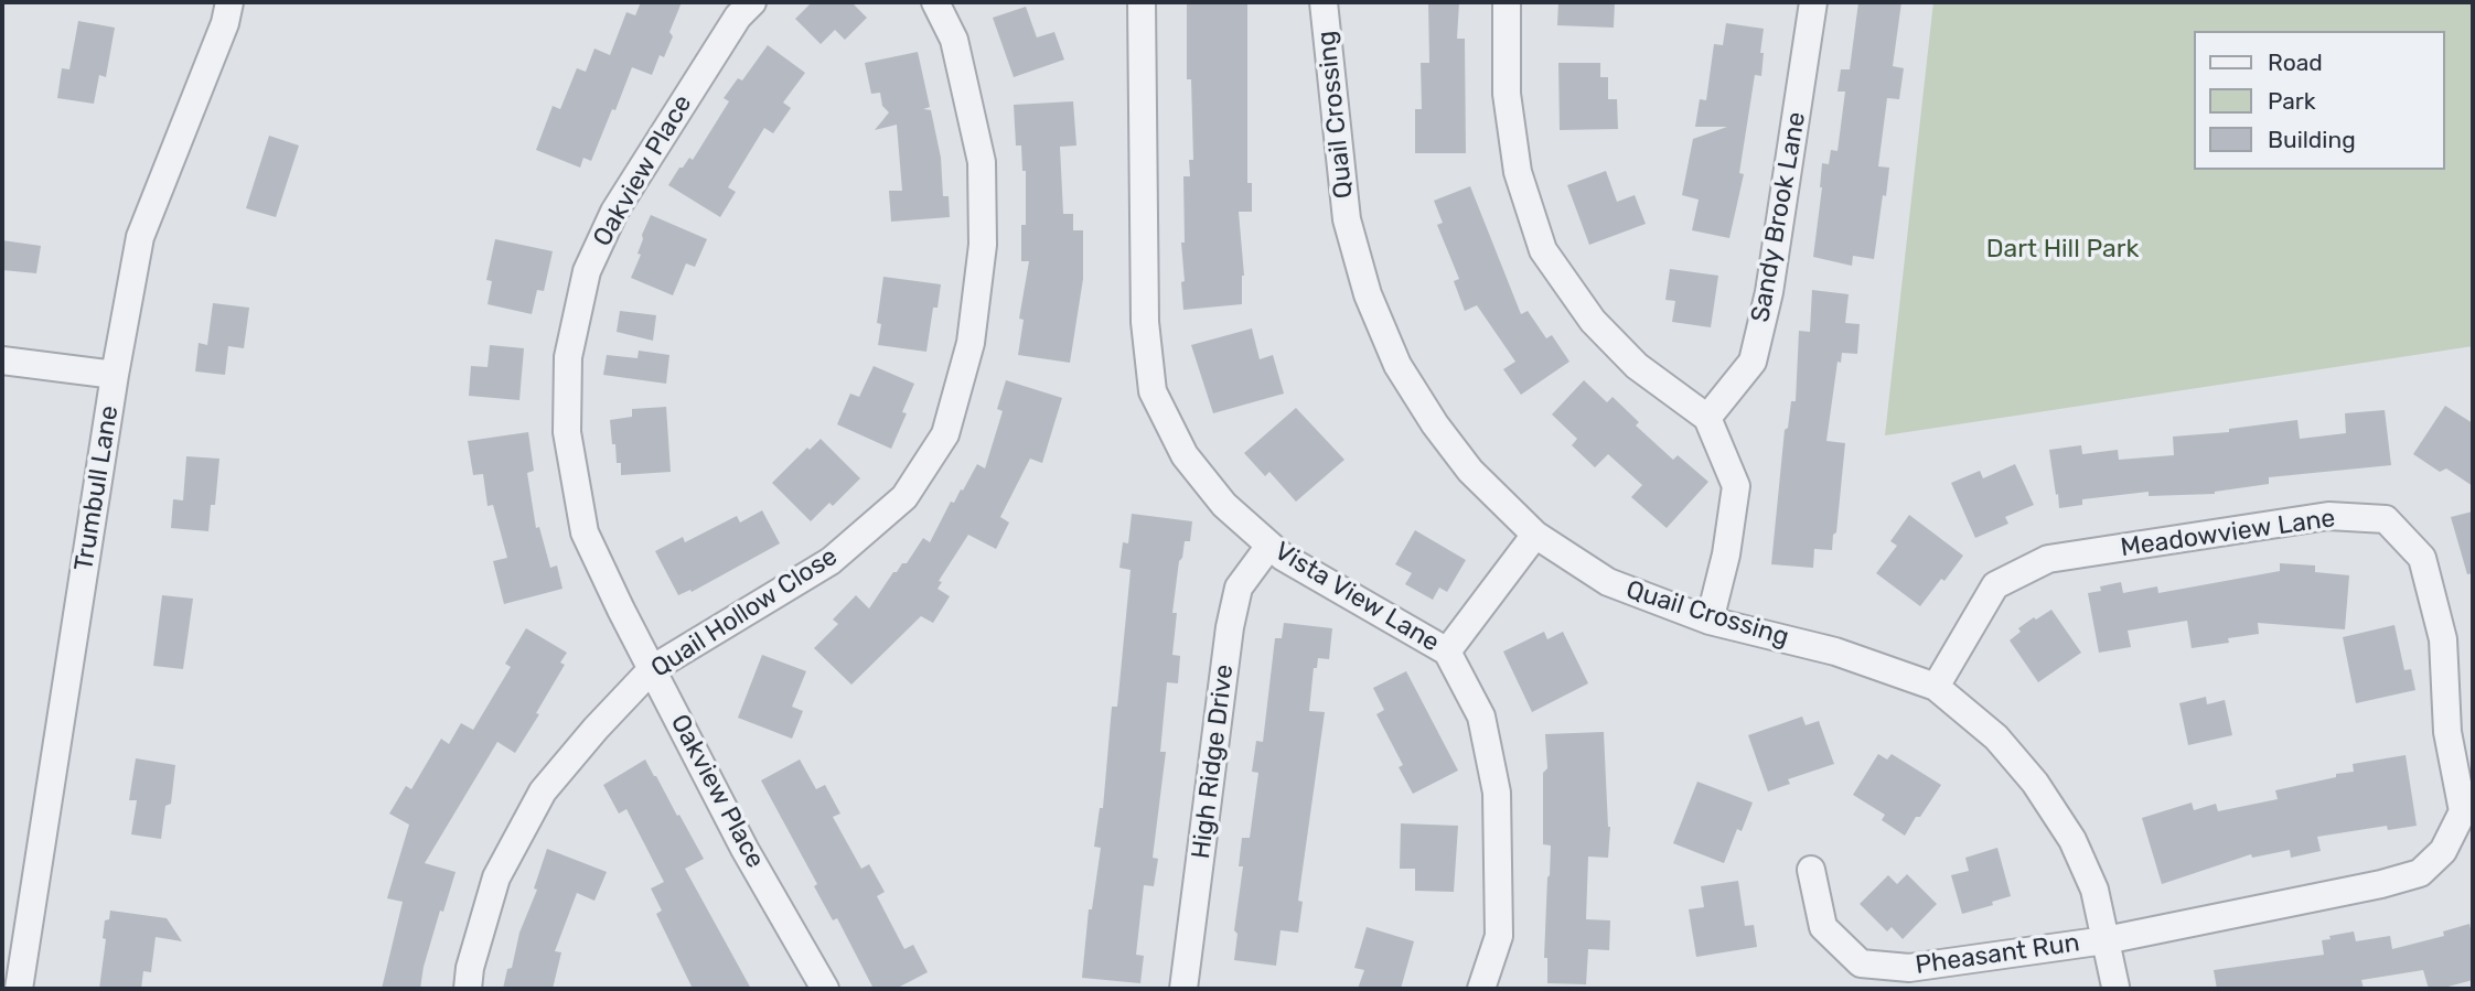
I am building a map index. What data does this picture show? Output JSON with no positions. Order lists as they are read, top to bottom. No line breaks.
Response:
{"streets":{"street":["Quail Crossing","Oakview Place","Sandy Brook Lane","Trumbull Lane","Meadowview Lane","Vista View Lane","Quail Hollow Close","High Ridge Drive","Pheasant Run"]},"crossings":[["Quail Crossing","Meadowview Lane"],["Quail Crossing","Pheasant Run"],["Oakview Place","Quail Hollow Close"],["Meadowview Lane","Pheasant Run"],["Vista View Lane","High Ridge Drive"]],"parks":["Dart Hill Park"],"legend":["Road","Park","Building"]}
